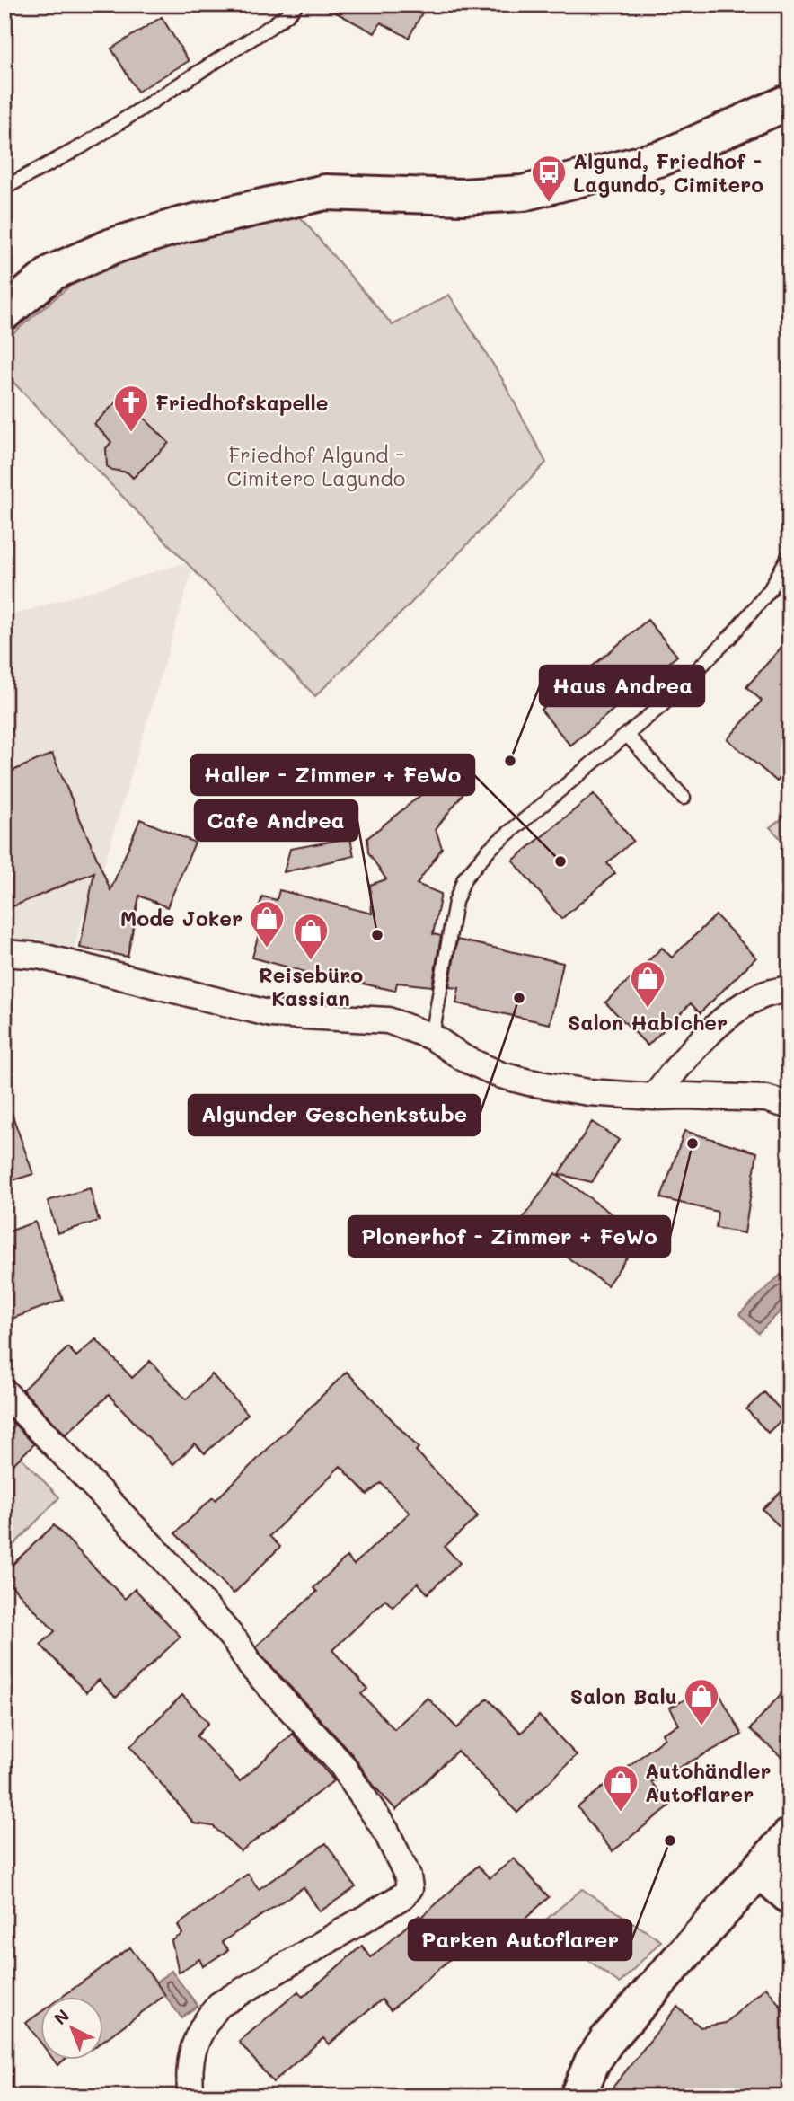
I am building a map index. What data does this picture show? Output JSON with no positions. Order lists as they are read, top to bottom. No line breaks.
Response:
{"parks":["Friedhof Algund - Cimitero Lagundo"],"places":{"bus stop":["Algund, Friedhof - Lagundo, Cimitero"],"church":["Friedhofskapelle"],"other":["Haus Andrea","Haller - Zimmer + FeWo","Cafe Andrea","Algunder Geschenkstube","Plonerhof - Zimmer + FeWo","Parken Autoflarer"],"shop":["Mode Joker","Reisebüro Kassian","Salon Habicher","Salon Balu","Autohändler Autoflarer"]},"north":"top left"}
